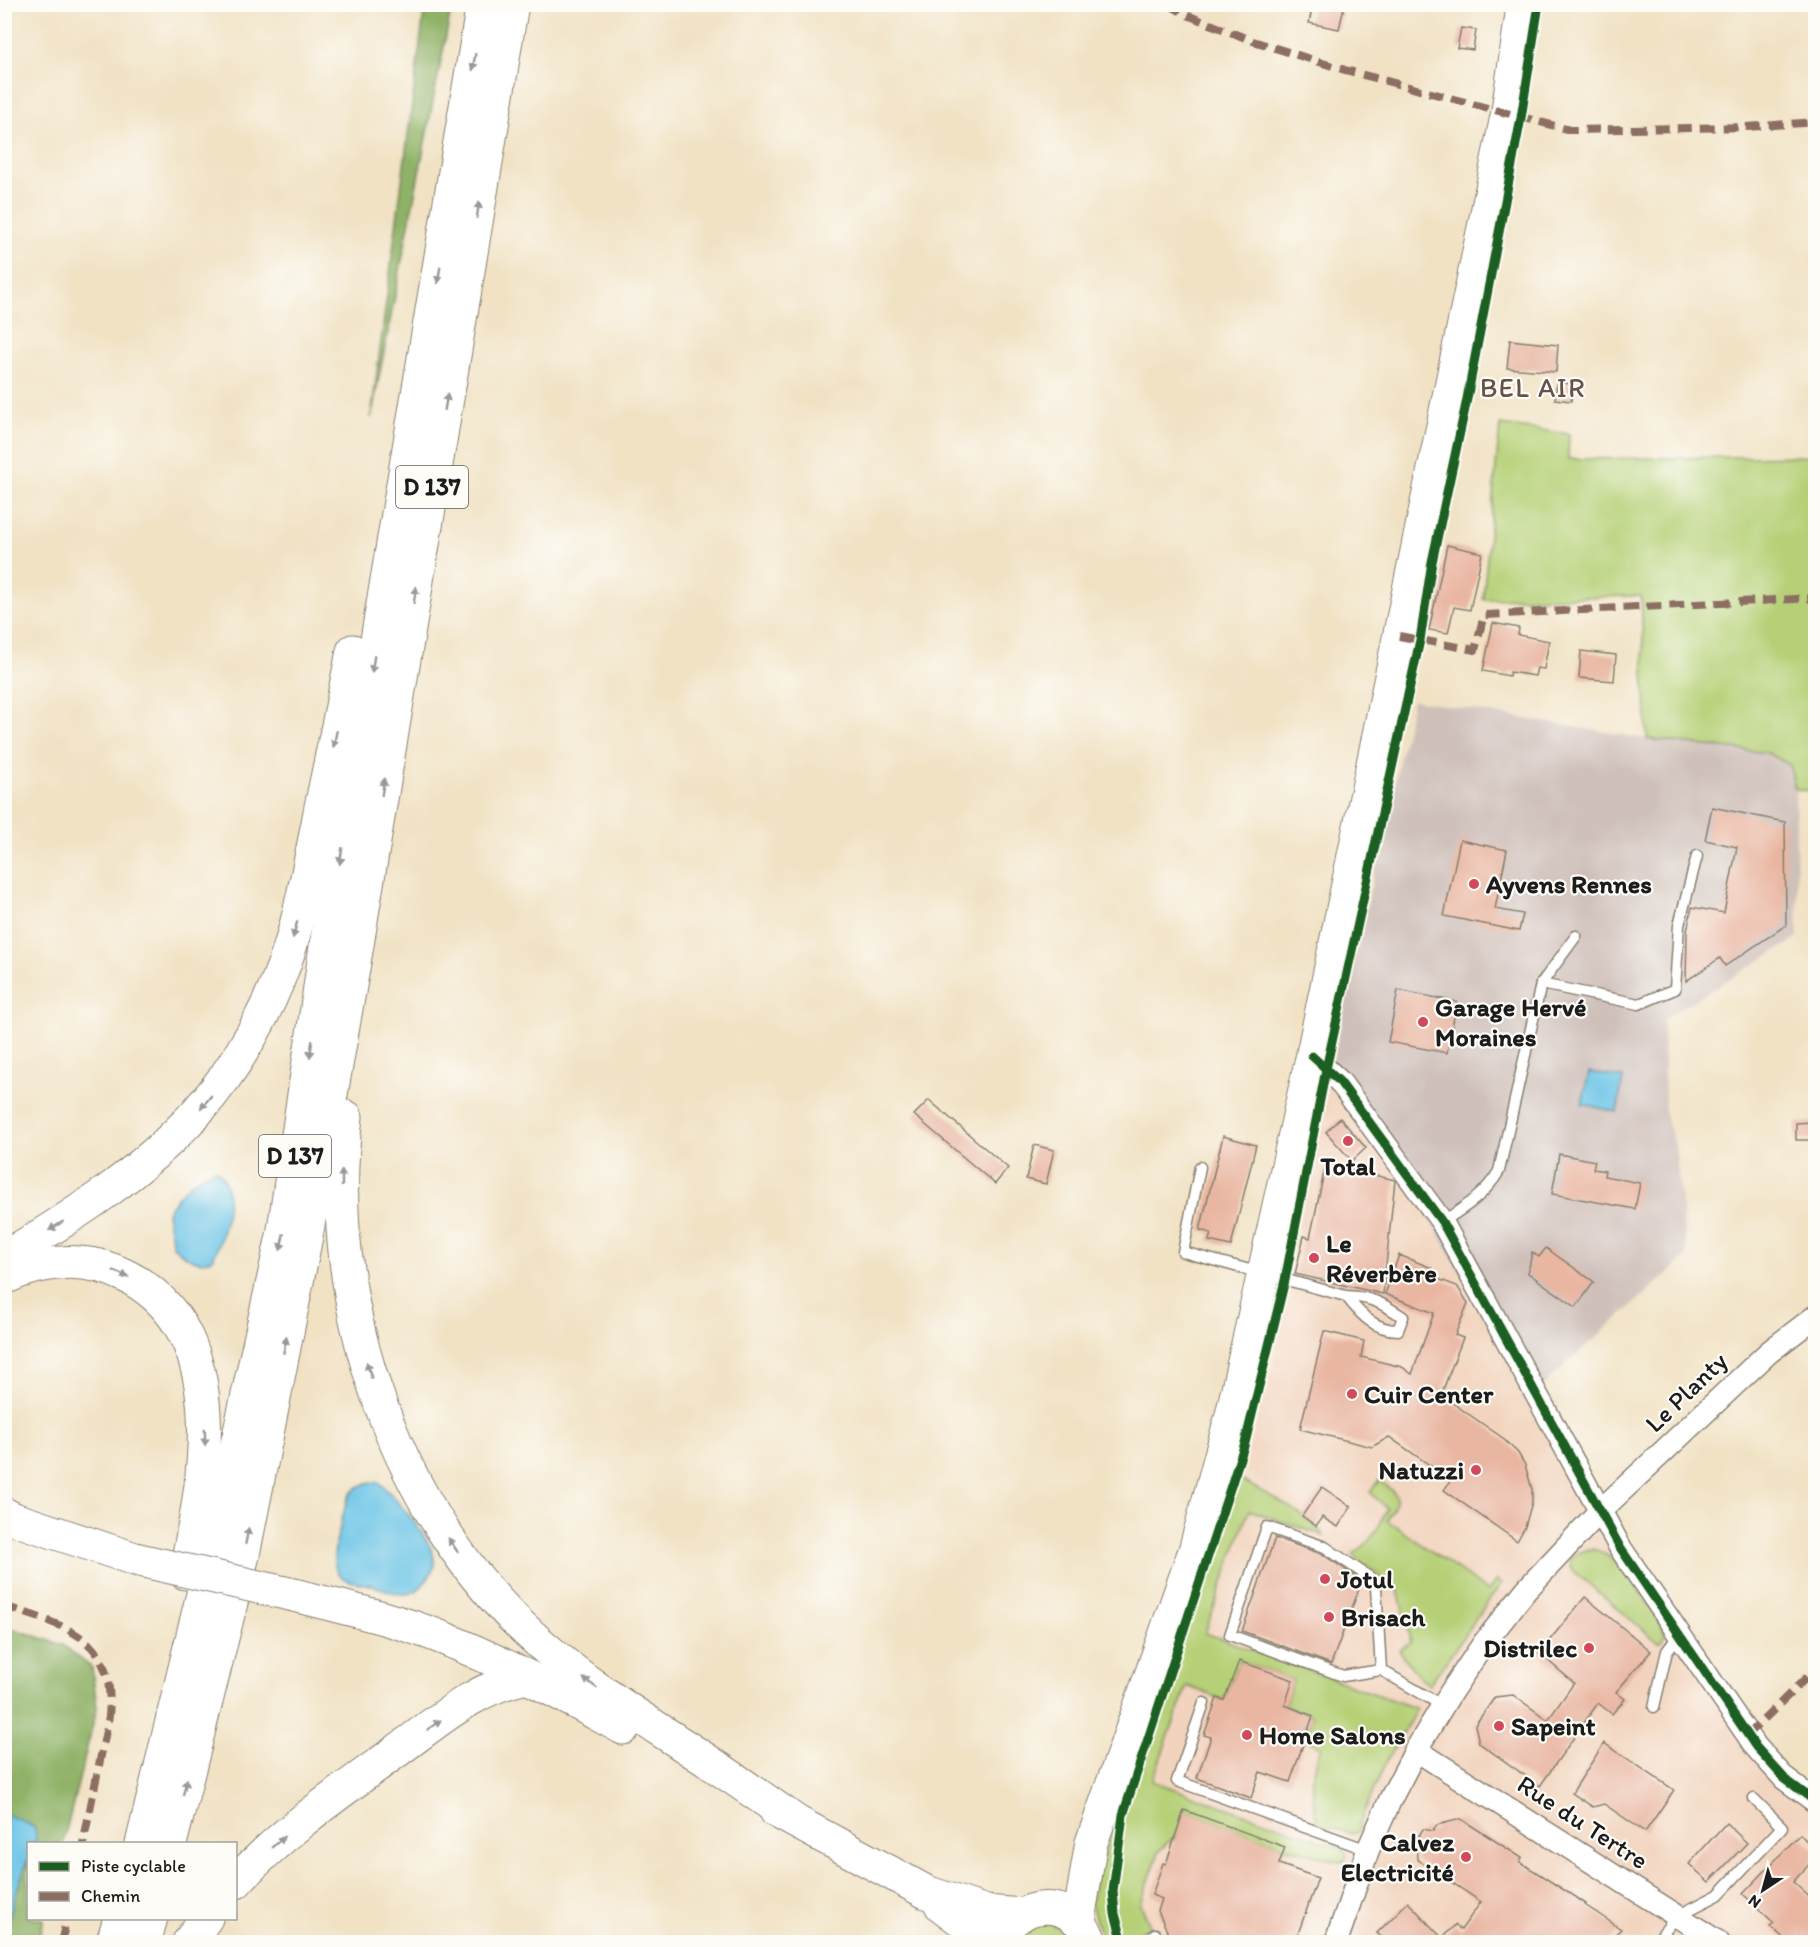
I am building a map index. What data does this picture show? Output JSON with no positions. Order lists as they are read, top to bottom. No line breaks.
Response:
{"streets":{"highway":["D 137"],"street":["Le Planty","Rue du Tertre"]},"crossings":[["Le Planty","Rue du Tertre"]],"districts":["BEL AIR"],"places":["Ayvens Rennes","Garage Hervé Moraines","Total","Le Réverbère","Cuir Center","Natuzzi","Jotul","Brisach","Distrilec","Sapeint","Home Salons","Calvez Electricité"],"legend":["Piste cyclable","Chemin"],"north":"bottom left"}
